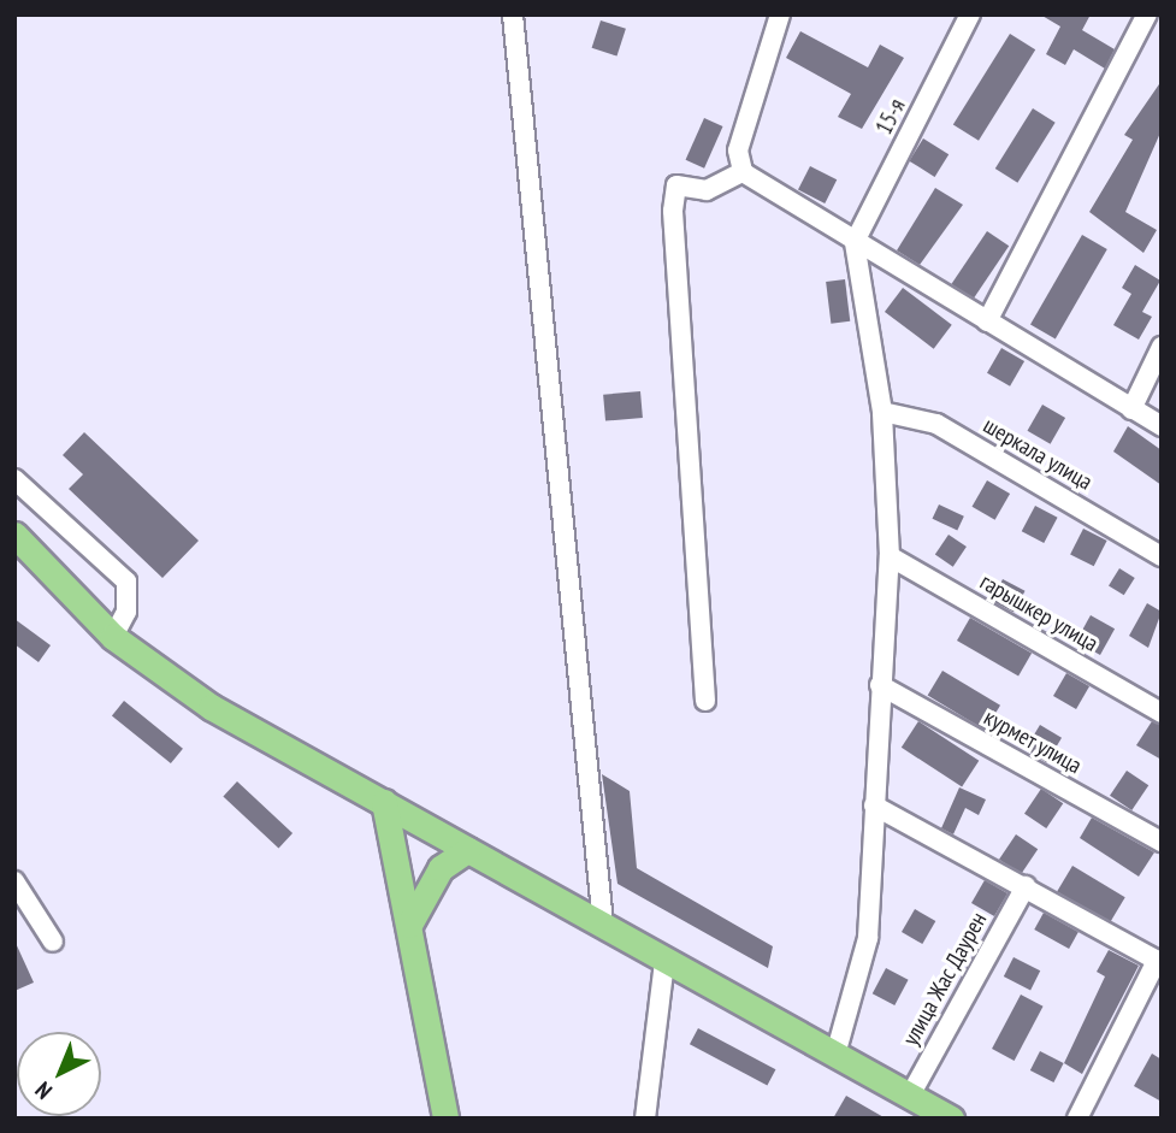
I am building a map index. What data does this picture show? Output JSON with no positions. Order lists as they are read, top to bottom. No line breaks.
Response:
{"streets":{"street":["15-я","шеркала улица","гарышкер улица","курмет улица","улица Жас Даурен"]},"north":"bottom left"}
